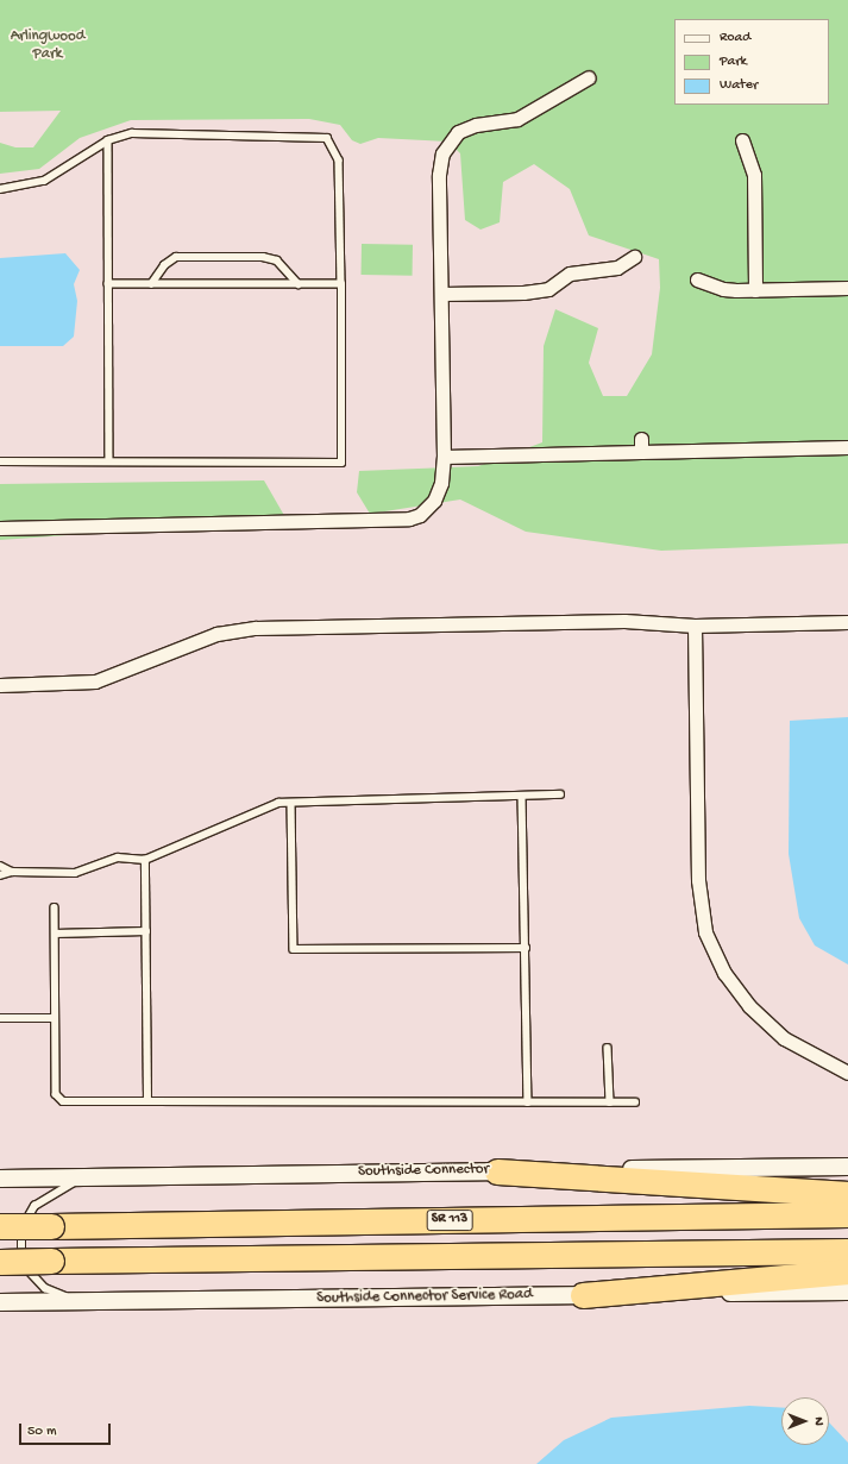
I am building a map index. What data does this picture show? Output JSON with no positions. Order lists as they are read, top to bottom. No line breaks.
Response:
{"streets":{"highway":["SR 113"],"street":["Southside Connector","Southside Connector Service Road"]},"parks":["Arlingwood Park"],"legend":["Road","Park","Water"],"scale_bar":"50 m","north":"right"}
